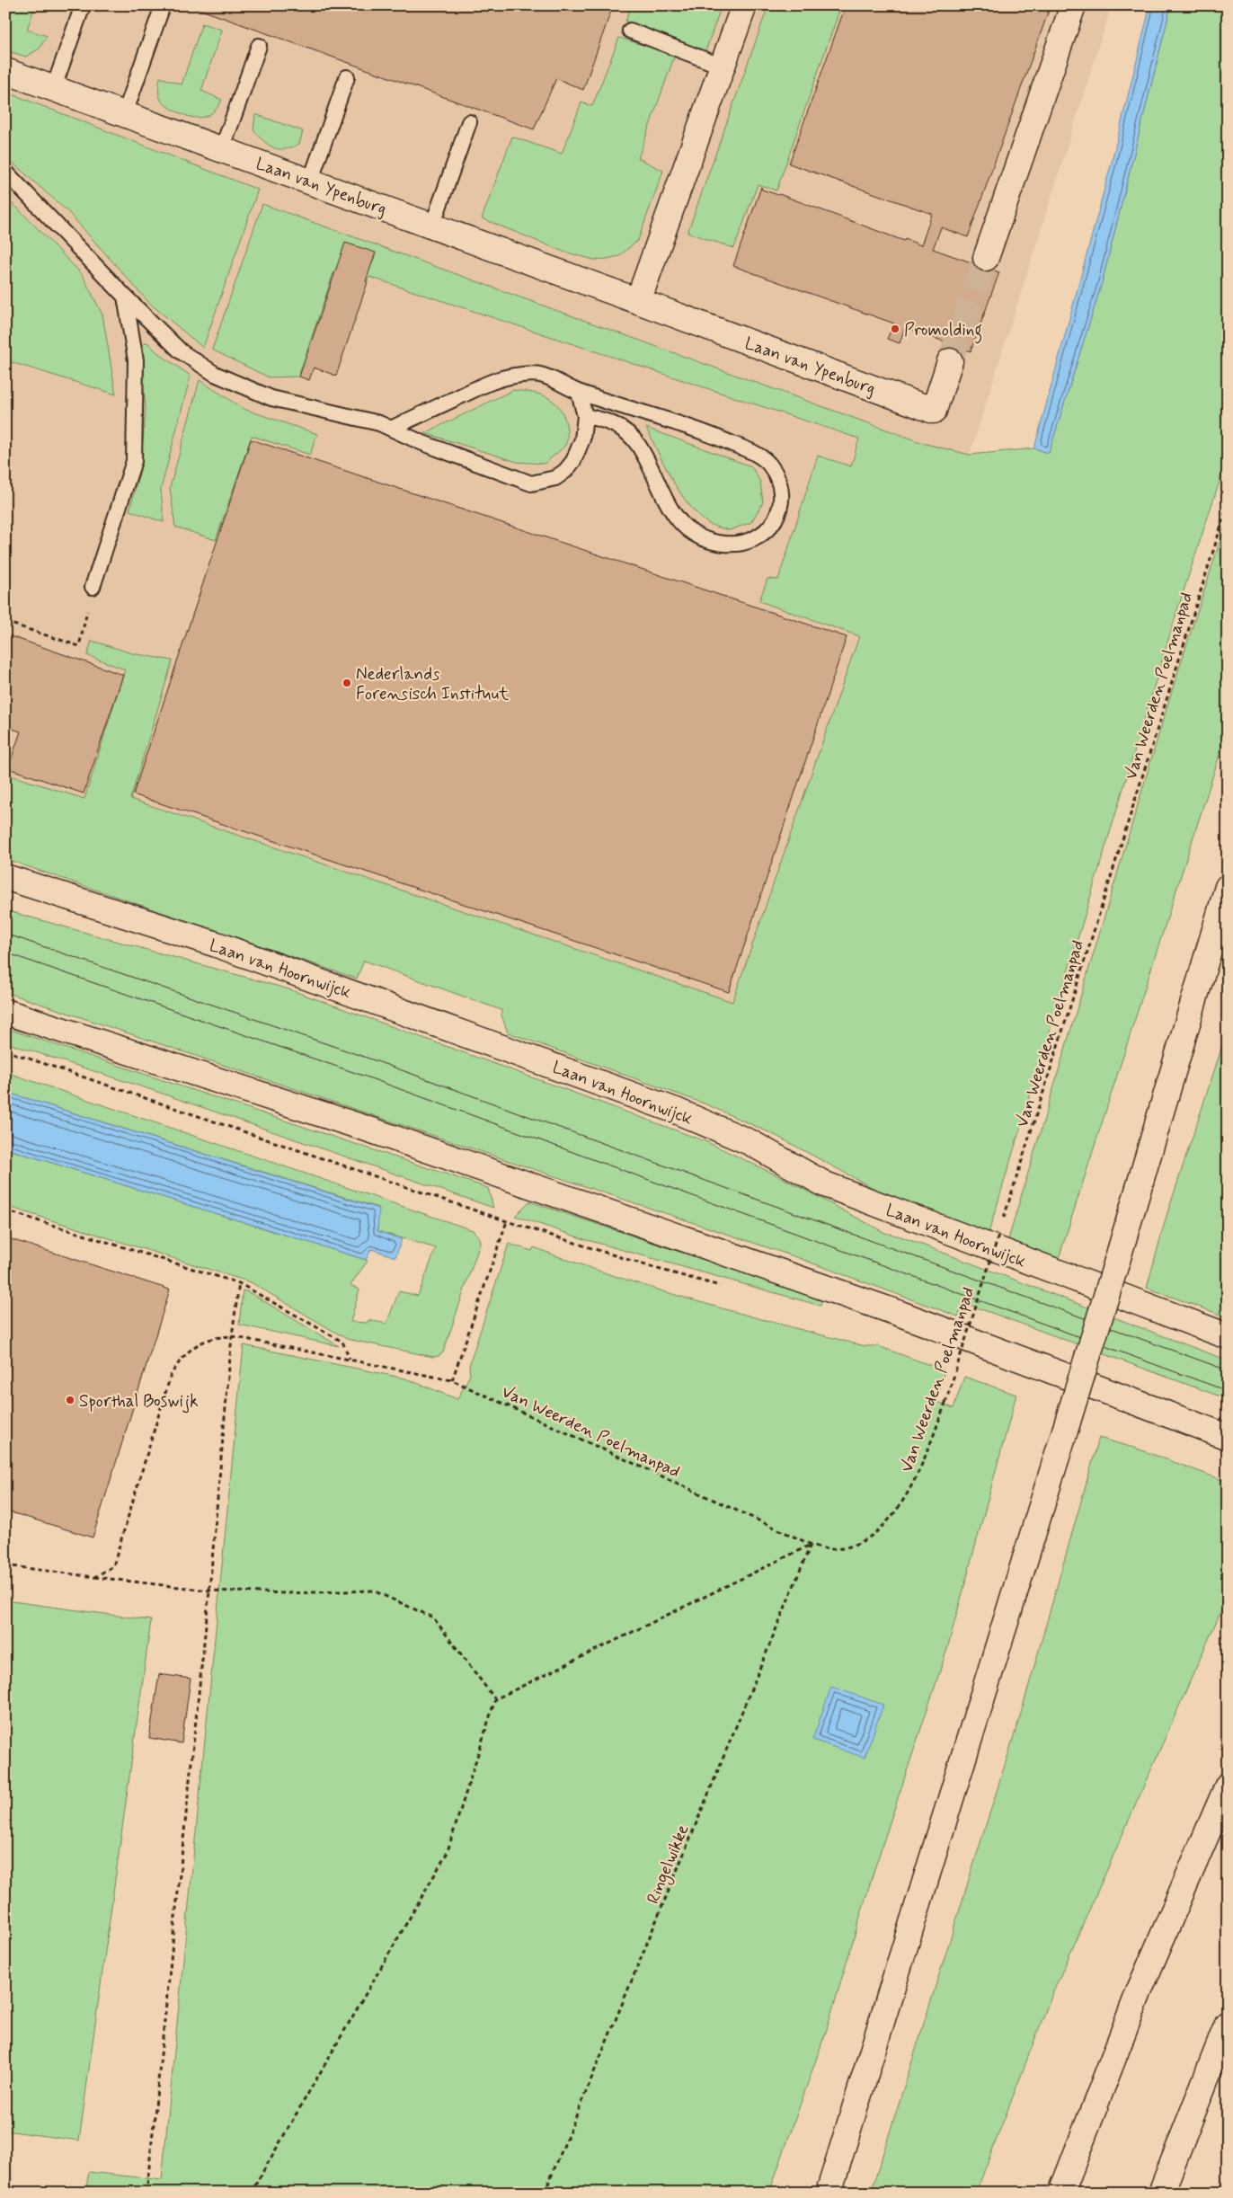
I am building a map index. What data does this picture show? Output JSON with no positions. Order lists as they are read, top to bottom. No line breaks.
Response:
{"streets":{"main road":["Laan van Ypenburg","Laan van Hoornwijck"],"path":["Van Weerden Poelmanpad","Ringelwikke"]},"crossings":[["Van Weerden Poelmanpad","Ringelwikke"]],"places":["Promolding","Nederlands Forensisch Instituut","Sporthal Boswijk"]}
